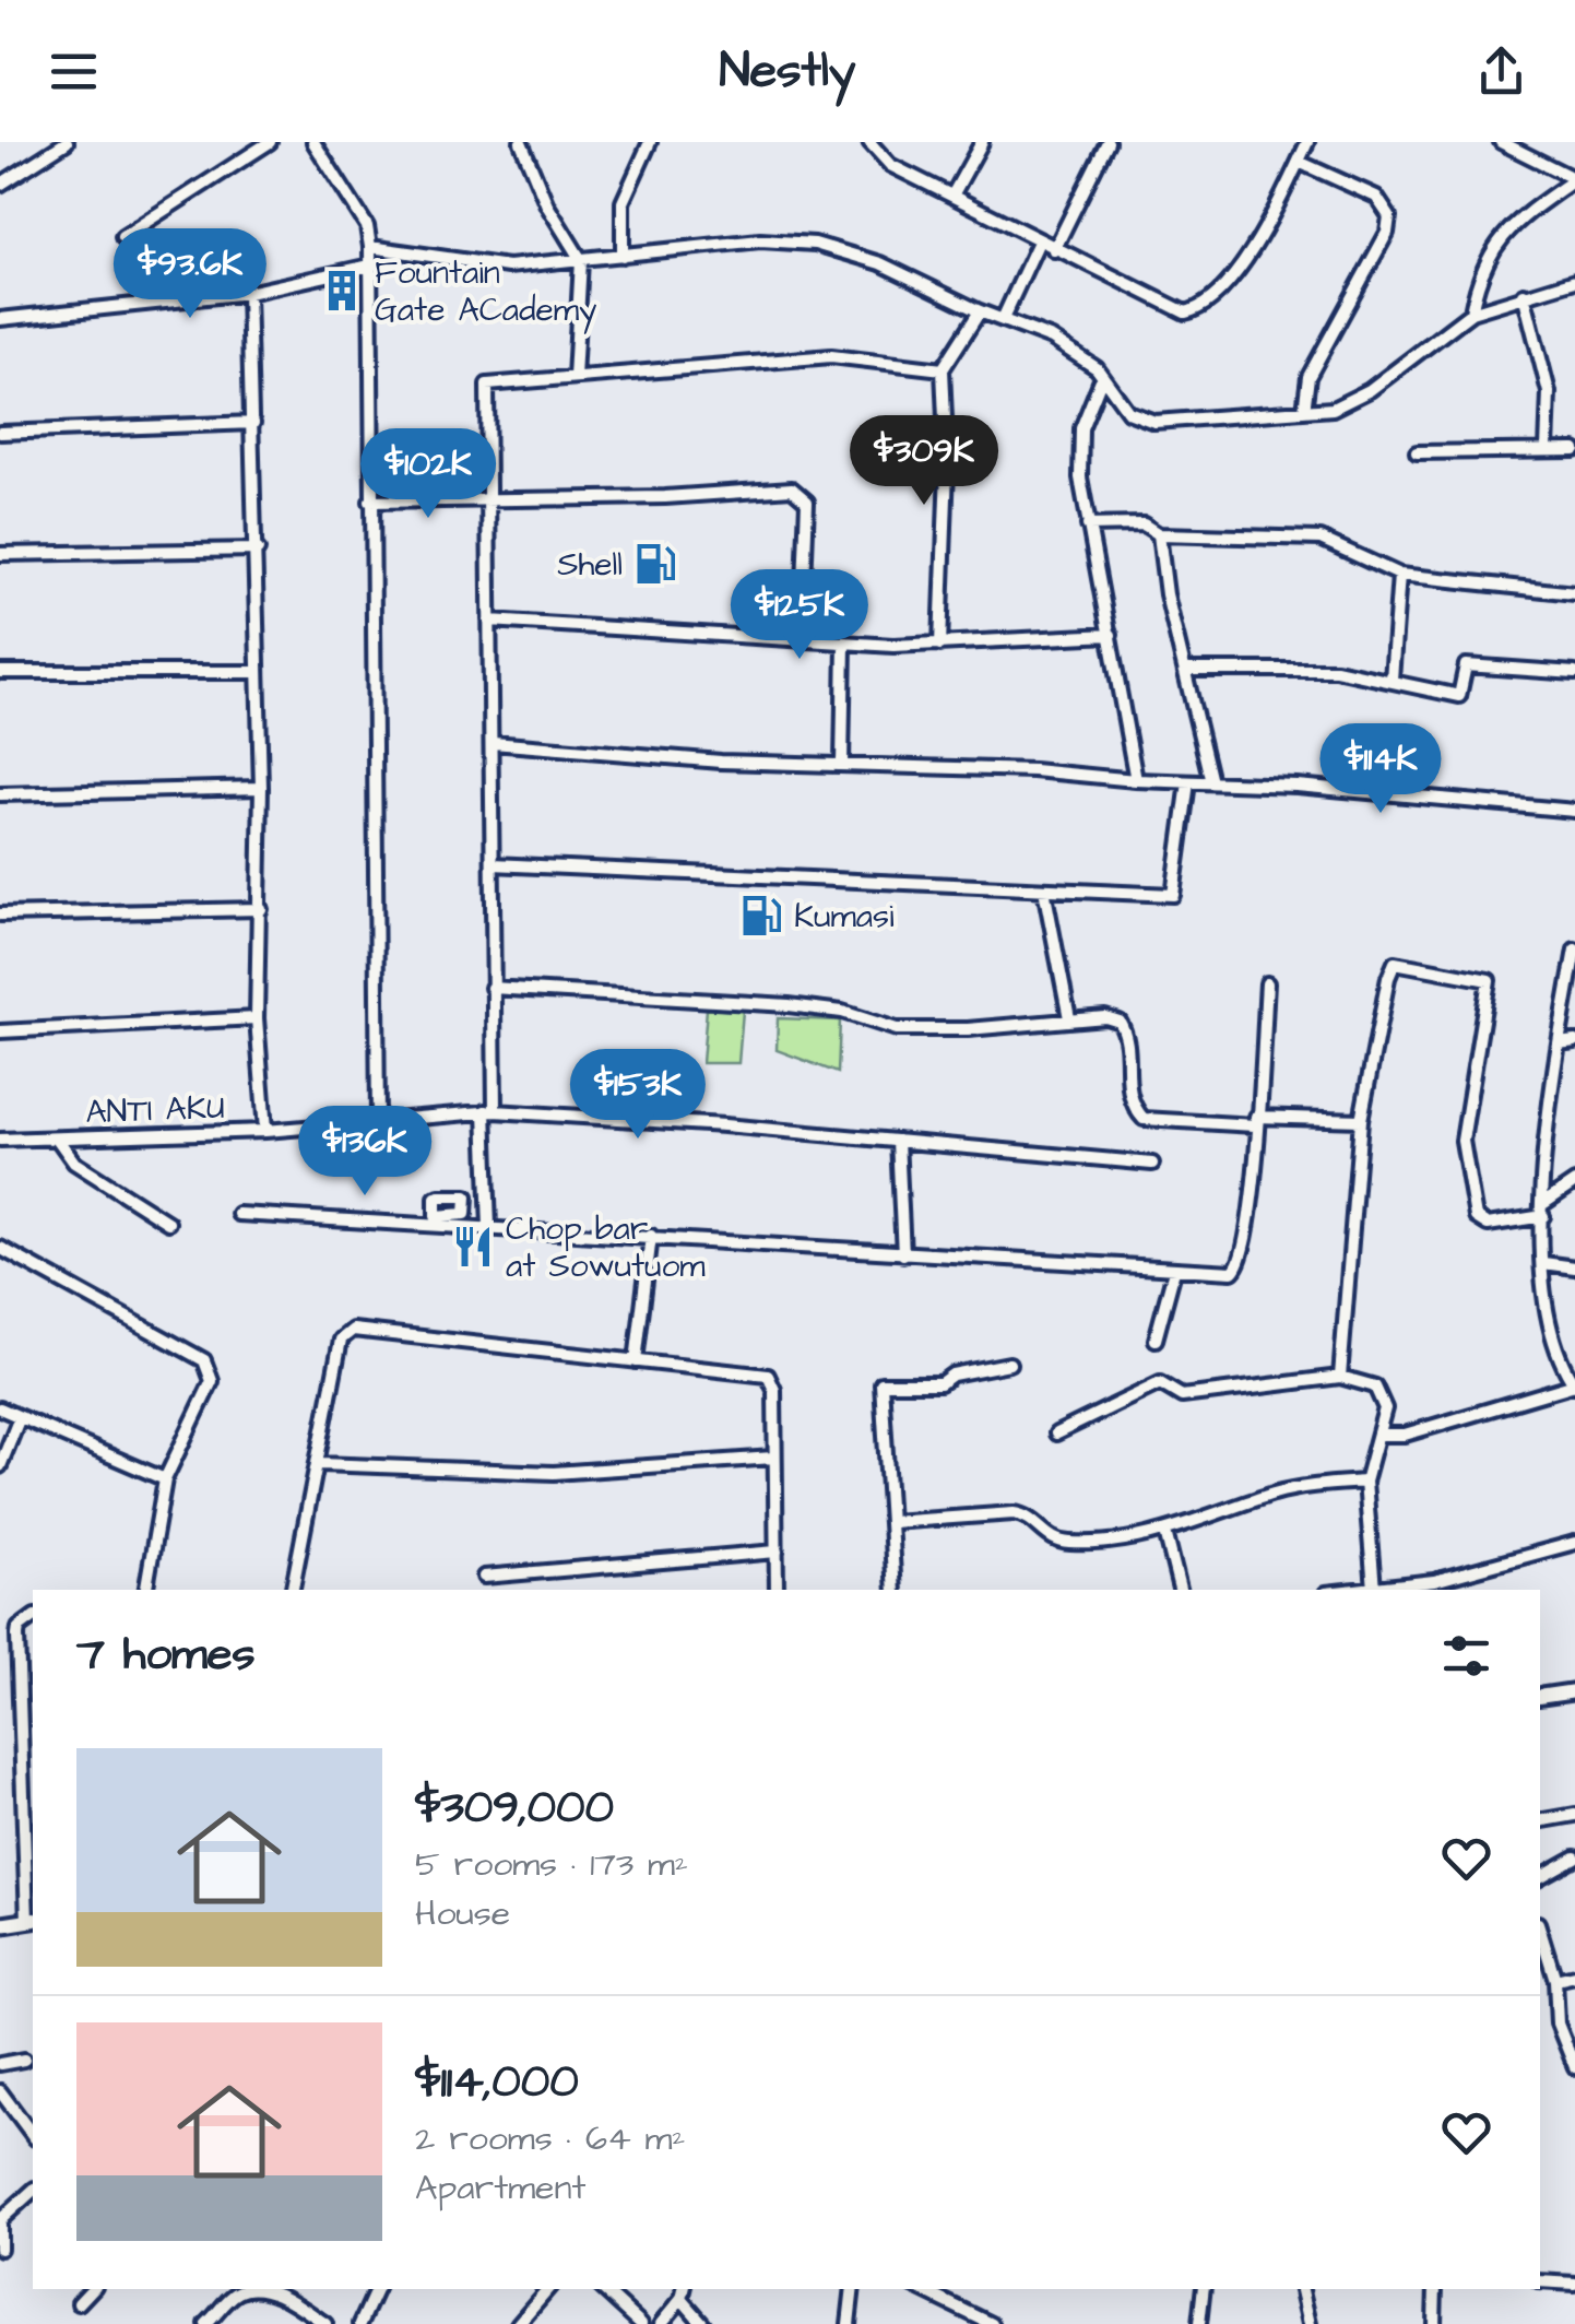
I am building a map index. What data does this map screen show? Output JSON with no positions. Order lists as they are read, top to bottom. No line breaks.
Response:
{"streets":{"street":["ANTI AKU"]},"places":{"building":["Fountain Gate ACademy"],"fuel station":["Shell","Kumasi"],"restaurant":["Chop bar at Sowutuom"]},"page":{"header":"Nestly","price":["$93.6K","$309K","$102K","$125K","$114K","$153K","$136K"],"heading":"7 homes","list":[{"name":"$309,000","note":"5 rooms · 173 m² · House"},{"name":"$114,000","note":"2 rooms · 64 m² · Apartment"}]}}
